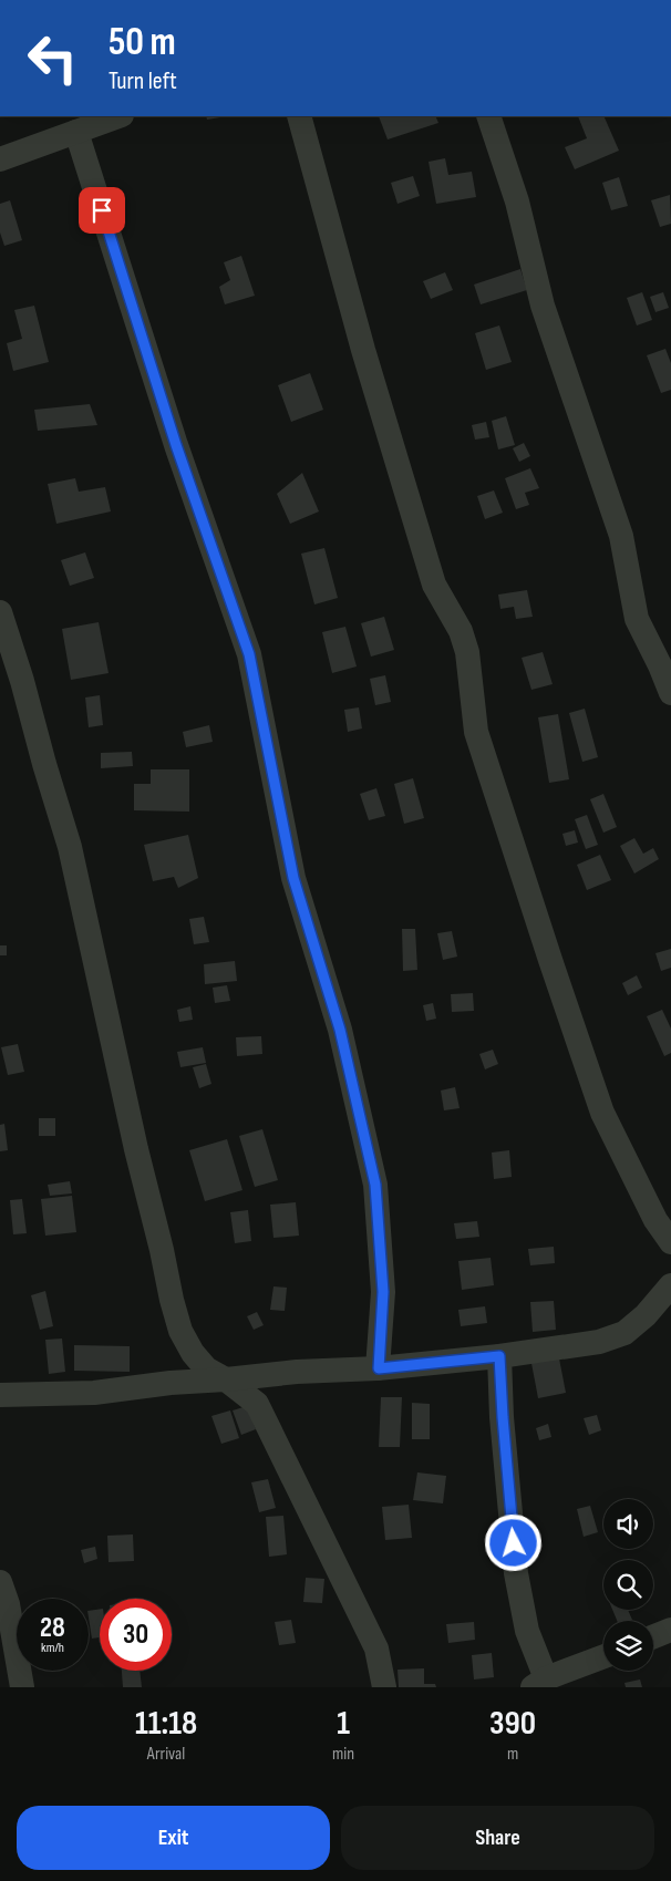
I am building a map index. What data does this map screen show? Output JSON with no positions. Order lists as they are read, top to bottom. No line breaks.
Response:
{"page":{"turn":["50 m","Turn left"],"speed":"28 km/h","limit":"30","eta":["11:18","Arrival","1","min","390","m"],"buttons":["Exit","Share"]}}
